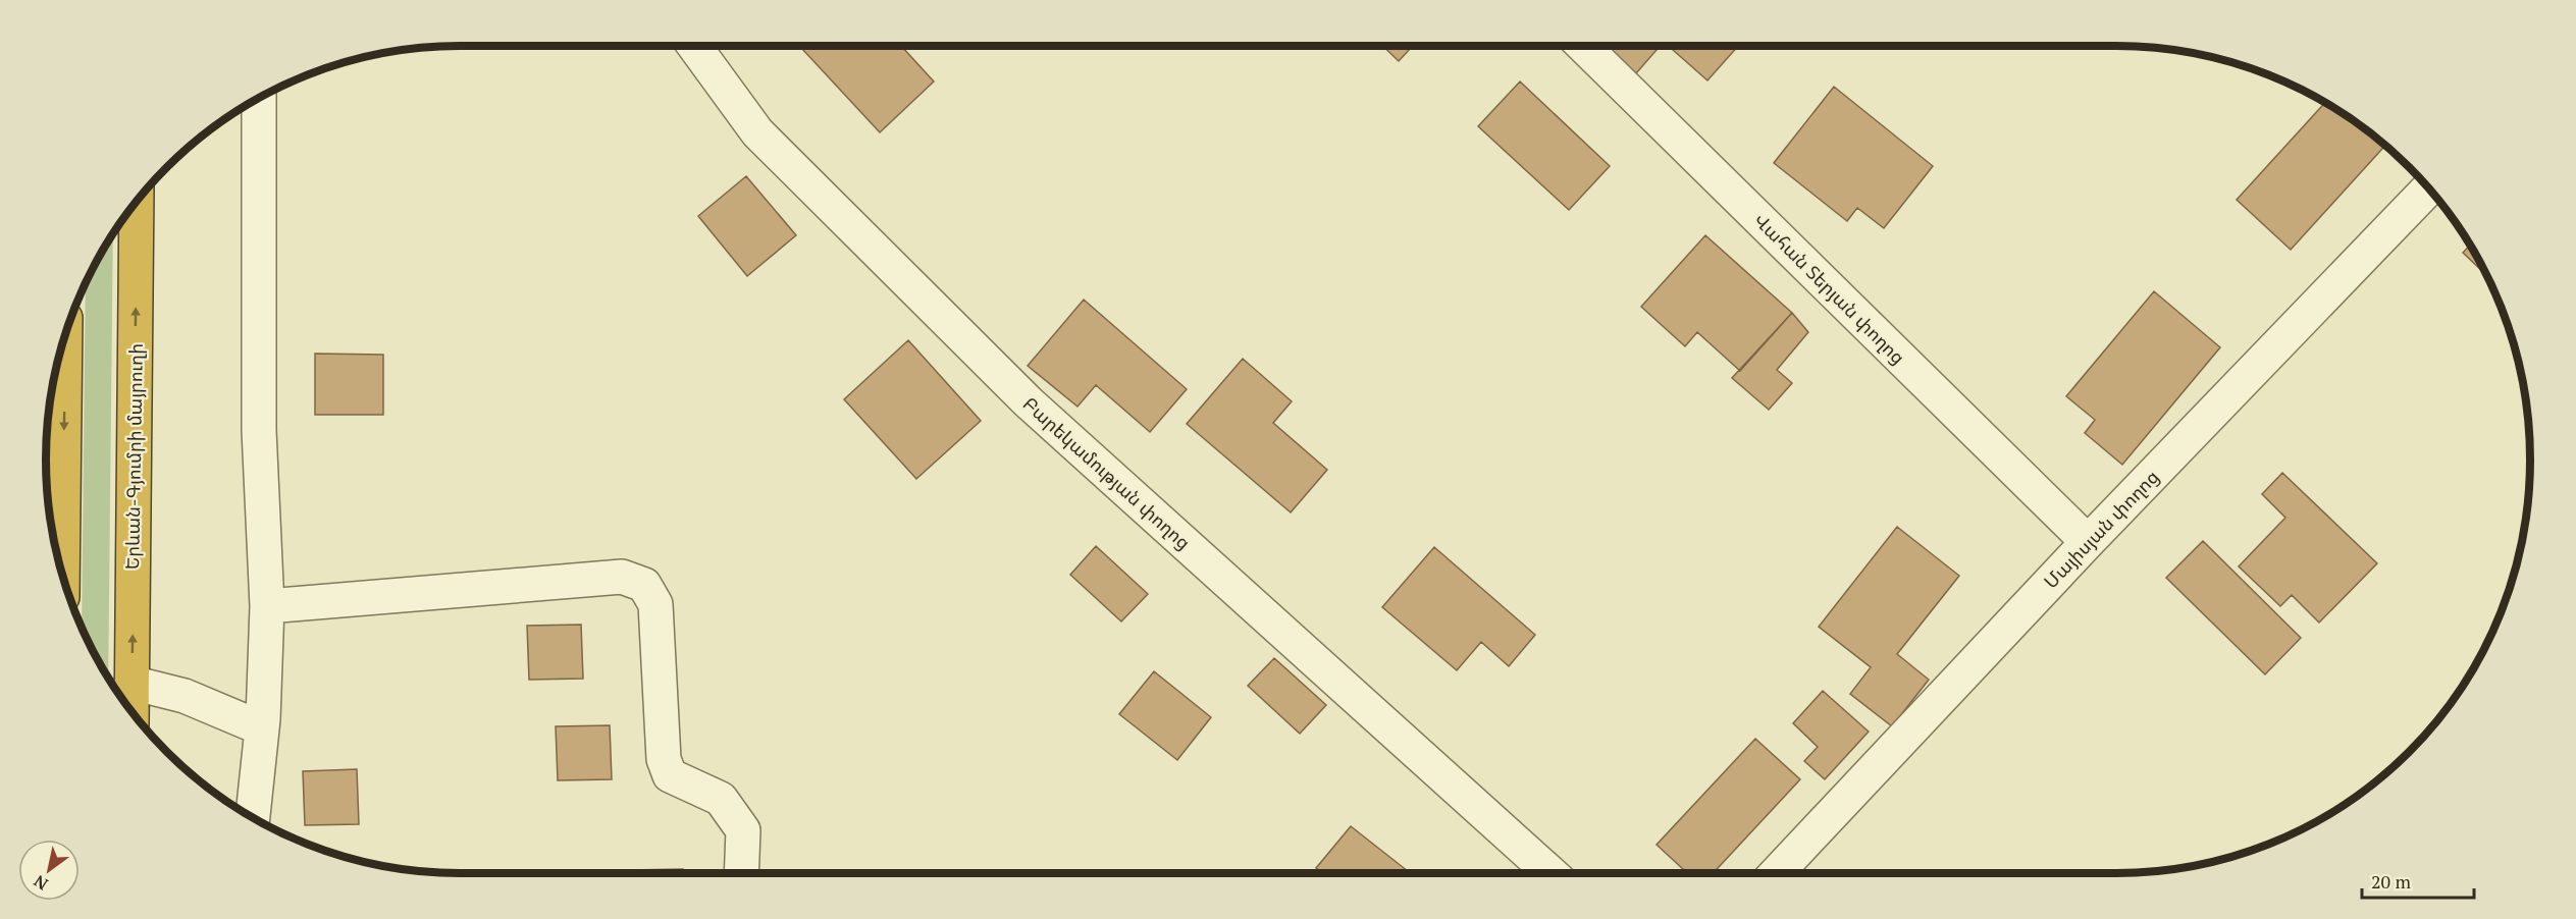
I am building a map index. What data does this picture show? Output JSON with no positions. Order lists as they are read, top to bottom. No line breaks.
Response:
{"streets":{"highway":["Երևան-Գյումրի մայրուղի"],"street":["Վահան Տերյան փողոց","Բարեկամության փողոց","Մայիսյան փողոց"]},"crossings":[["Վահան Տերյան փողոց","Մայիսյան փողոց"]],"scale_bar":"20 m","north":"bottom left"}
